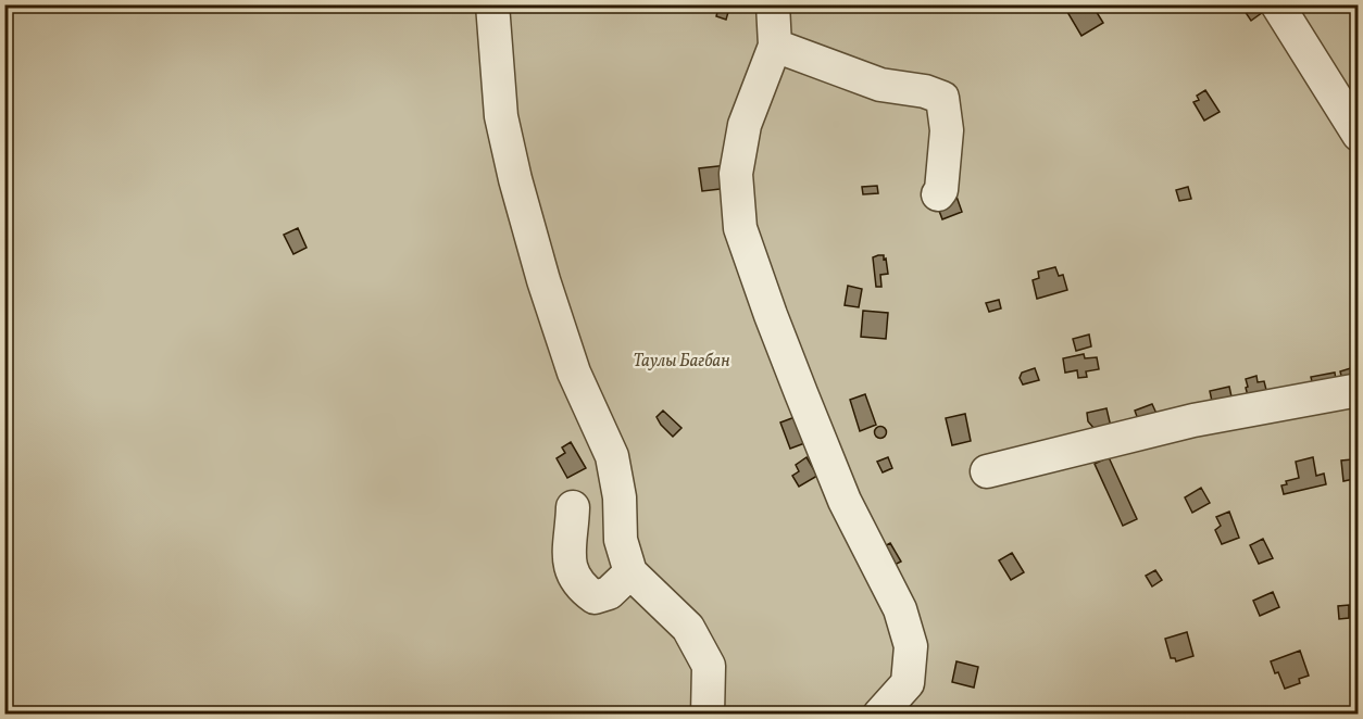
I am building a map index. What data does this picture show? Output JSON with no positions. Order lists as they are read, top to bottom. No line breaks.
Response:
{"parks":["Таулы Бағбан"]}
